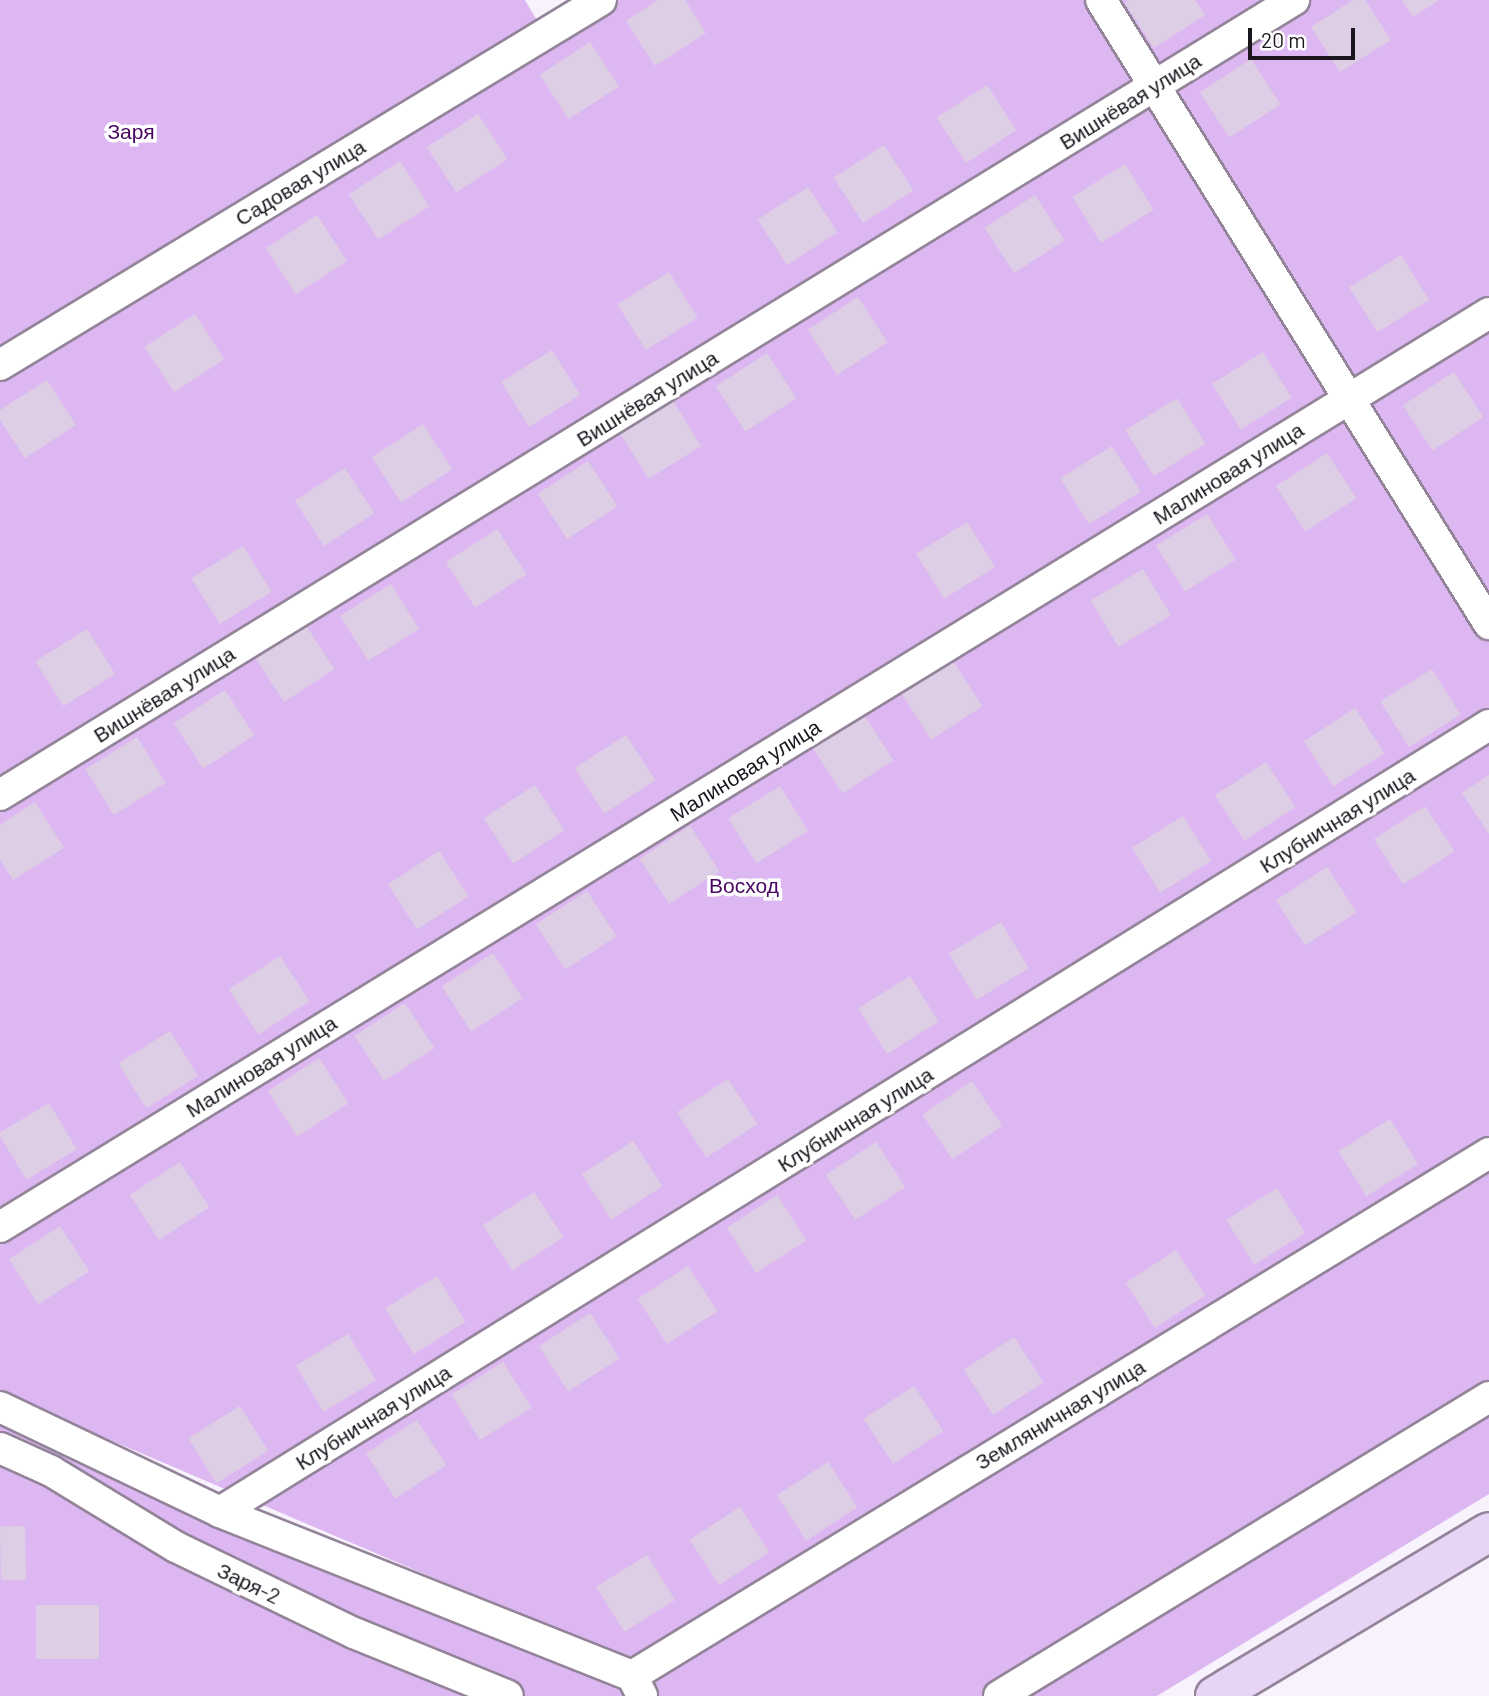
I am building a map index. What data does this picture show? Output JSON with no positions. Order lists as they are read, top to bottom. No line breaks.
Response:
{"streets":{"street":["Вишнёвая улица","Садовая улица","Малиновая улица","Клубничная улица","Земляничная улица","Заря-2"]},"parks":["Заря","Восход"],"scale_bar":"20 m"}
